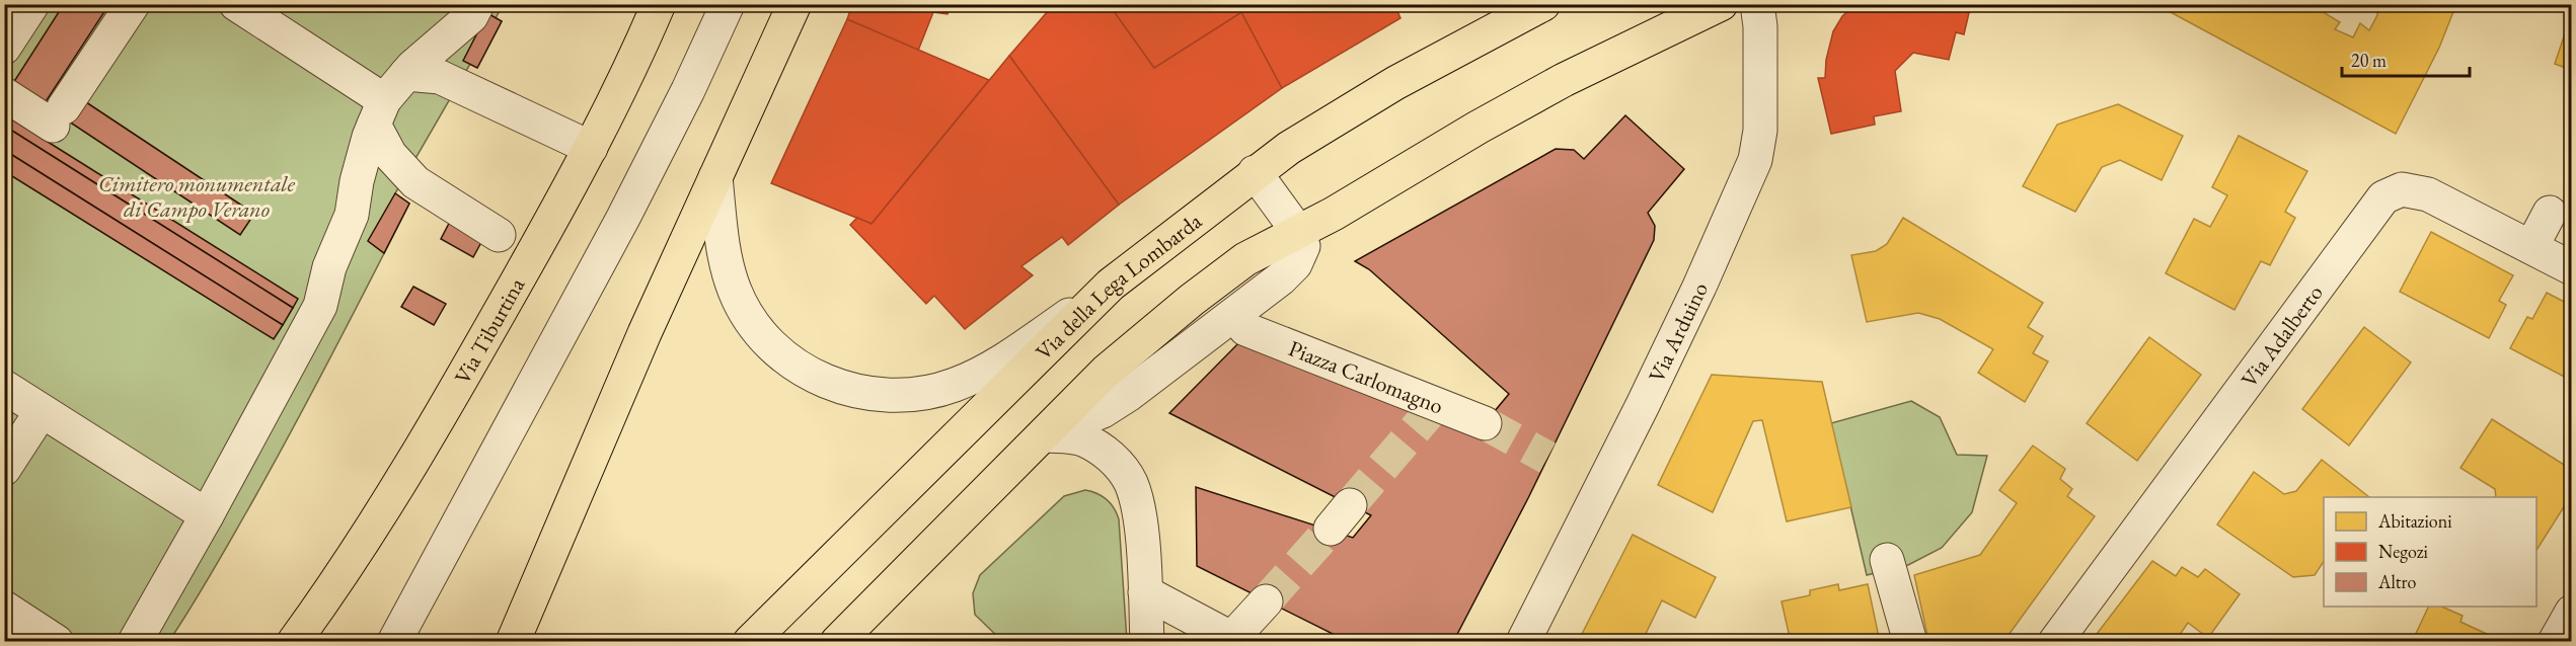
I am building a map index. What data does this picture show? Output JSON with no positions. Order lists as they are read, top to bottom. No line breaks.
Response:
{"streets":{"main road":["Via della Lega Lombarda","Via Tiburtina"],"street":["Via Arduino","Via Adalberto","Piazza Carlomagno"]},"parks":["Cimitero monumentale di Campo Verano"],"legend":["Abitazioni","Negozi","Altro"],"scale_bar":"20 m"}
